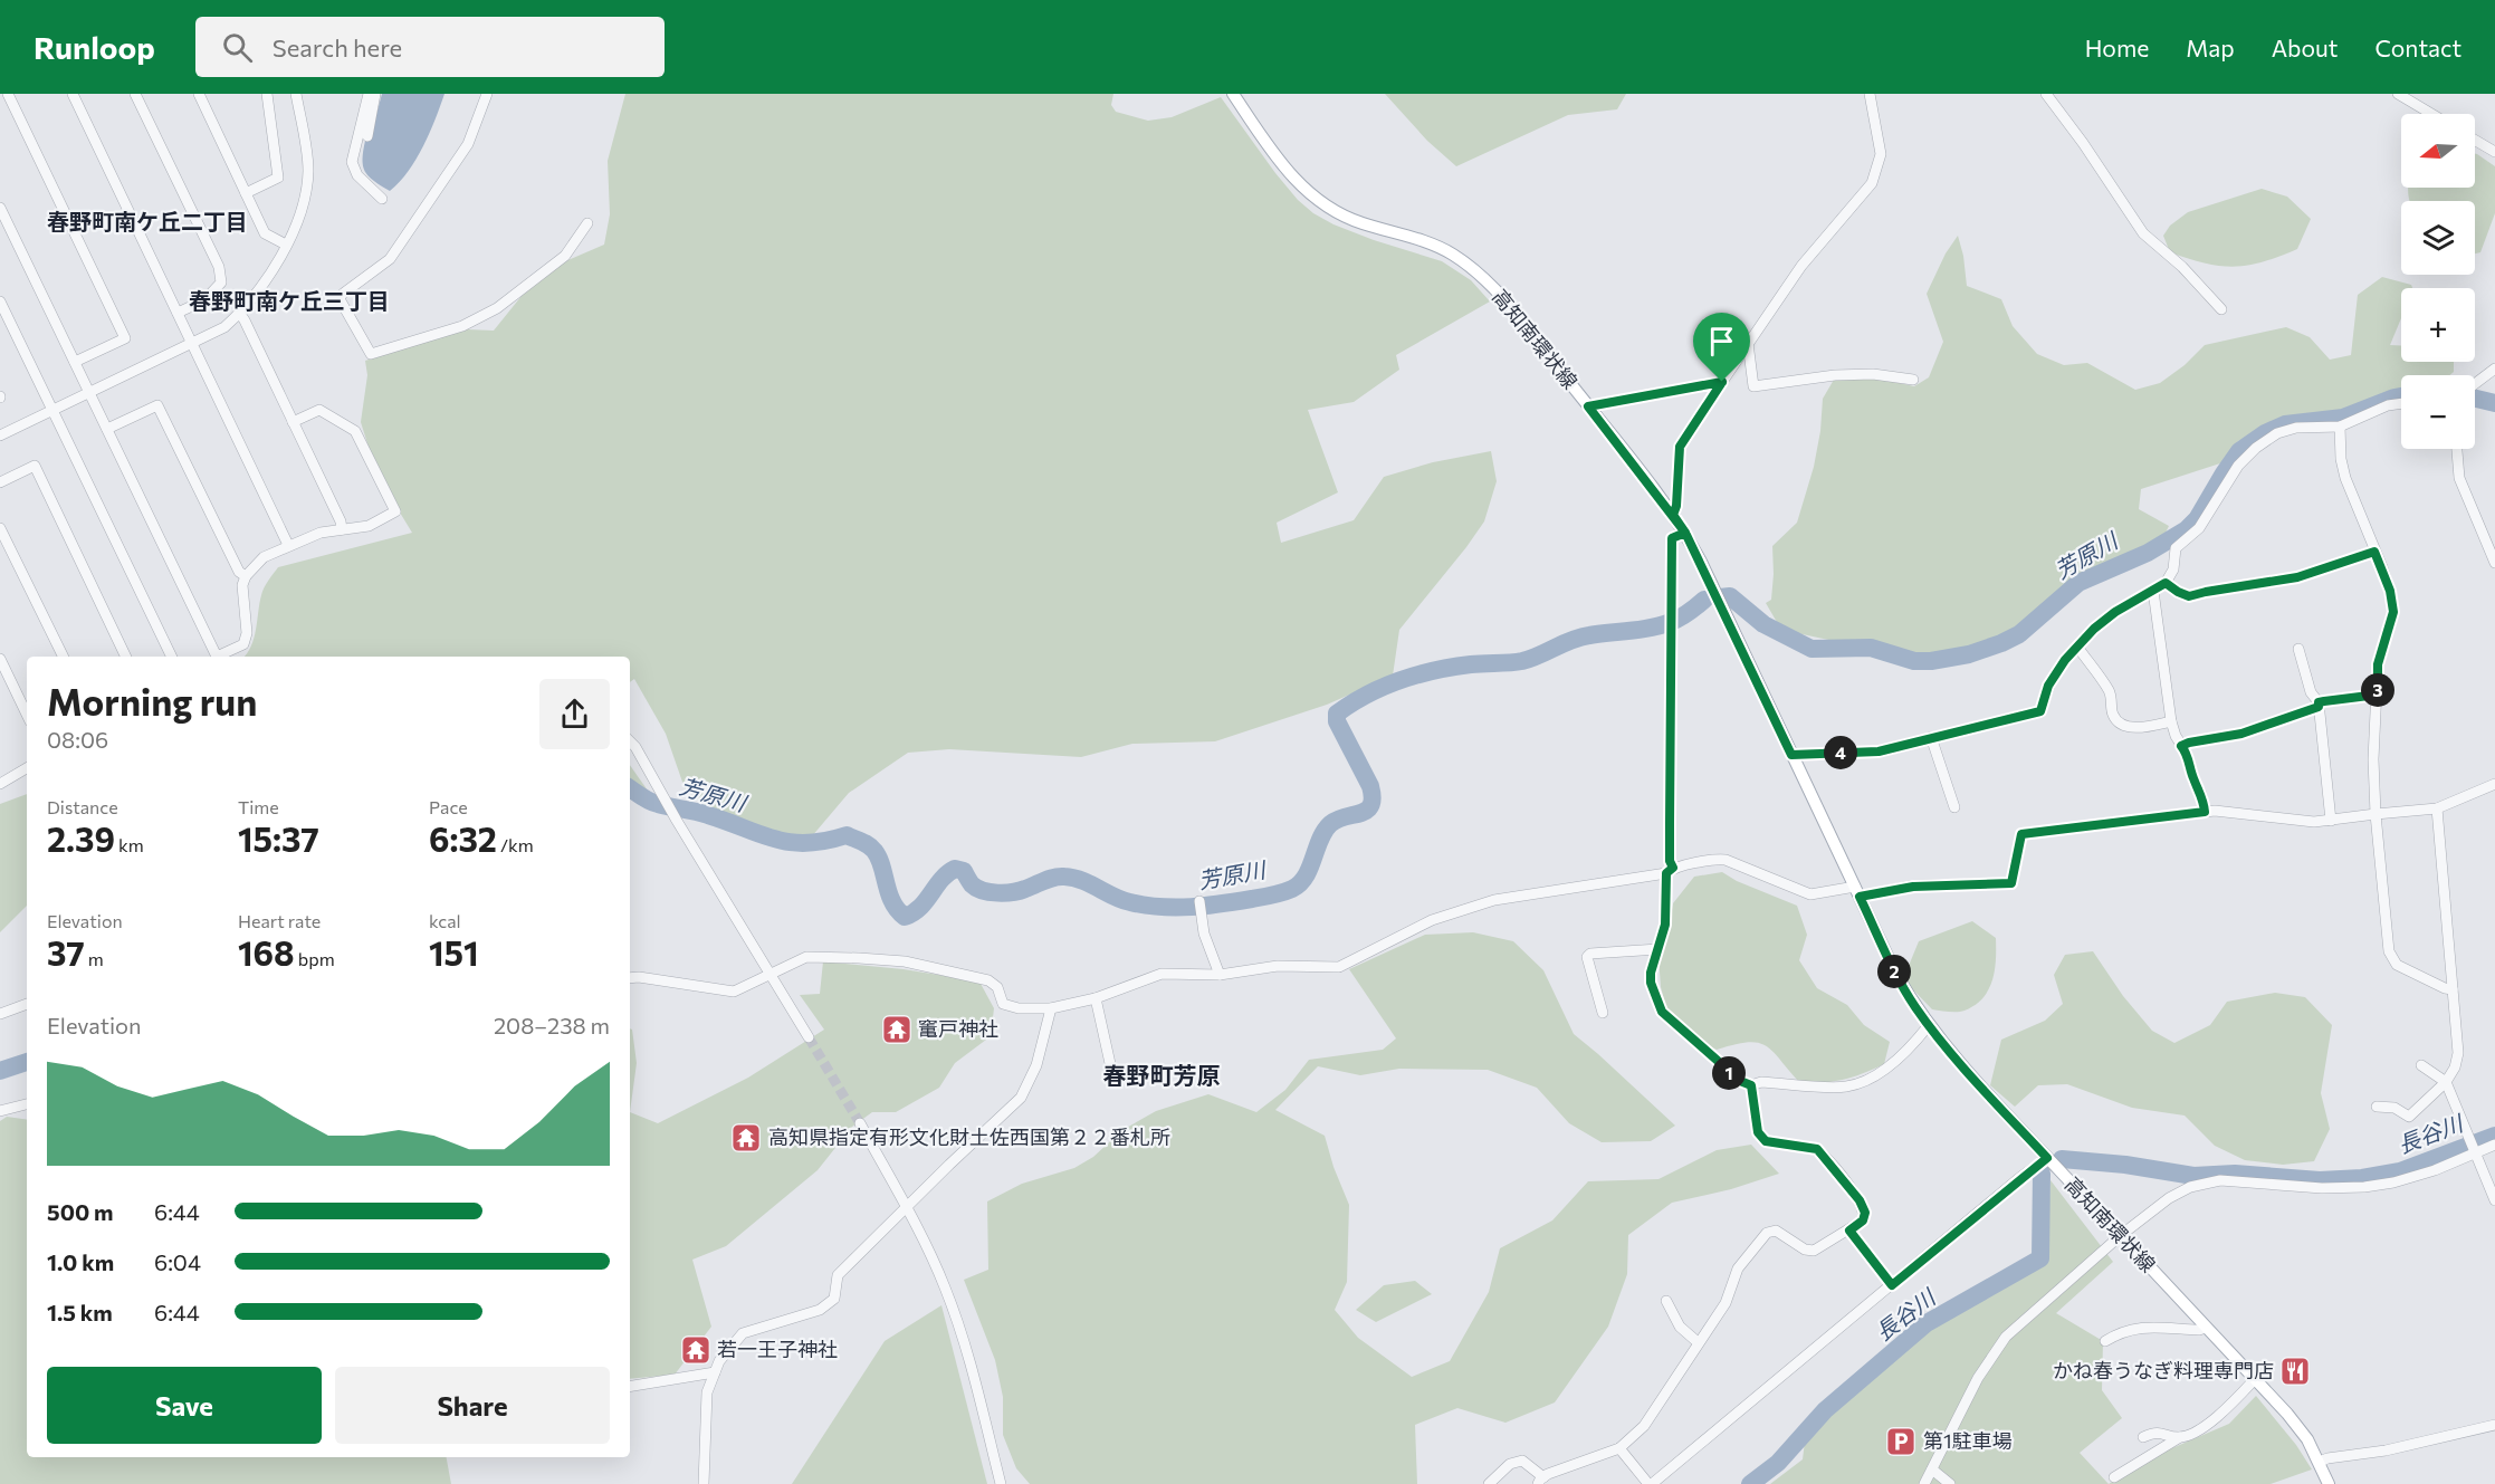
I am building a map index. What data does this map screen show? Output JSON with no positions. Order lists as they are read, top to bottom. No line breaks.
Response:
{"streets":{"main road":["高知南環状線"]},"districts":["春野町南ケ丘二丁目","春野町南ケ丘三丁目","春野町芳原"],"water":["芳原川","長谷川"],"places":{"temple":["竃戸神社","高知県指定有形文化財土佐西国第２２番札所","若一王子神社"],"restaurant":["かね春うなぎ料理専門店"],"parking":["第1駐車場"]},"north":"left","page":{"header":"Runloop","search":"Search here","nav":["Home","Map","About","Contact"],"map_buttons":["+","−"],"heading":["Morning run","08:06"],"pins":["3","4","2","1"],"stats":[["Distance","2.39 km"],["Time","15:37"],["Pace","6:32 /km"],["Elevation","37 m"],["Heart rate","168 bpm"],["kcal","151"]],"chart":["Elevation","208–238 m"],"list":[{"name":"500 m","note":"6:44"},{"name":"1.0 km","note":"6:04"},{"name":"1.5 km","note":"6:44"}],"buttons":["Save","Share"]}}
